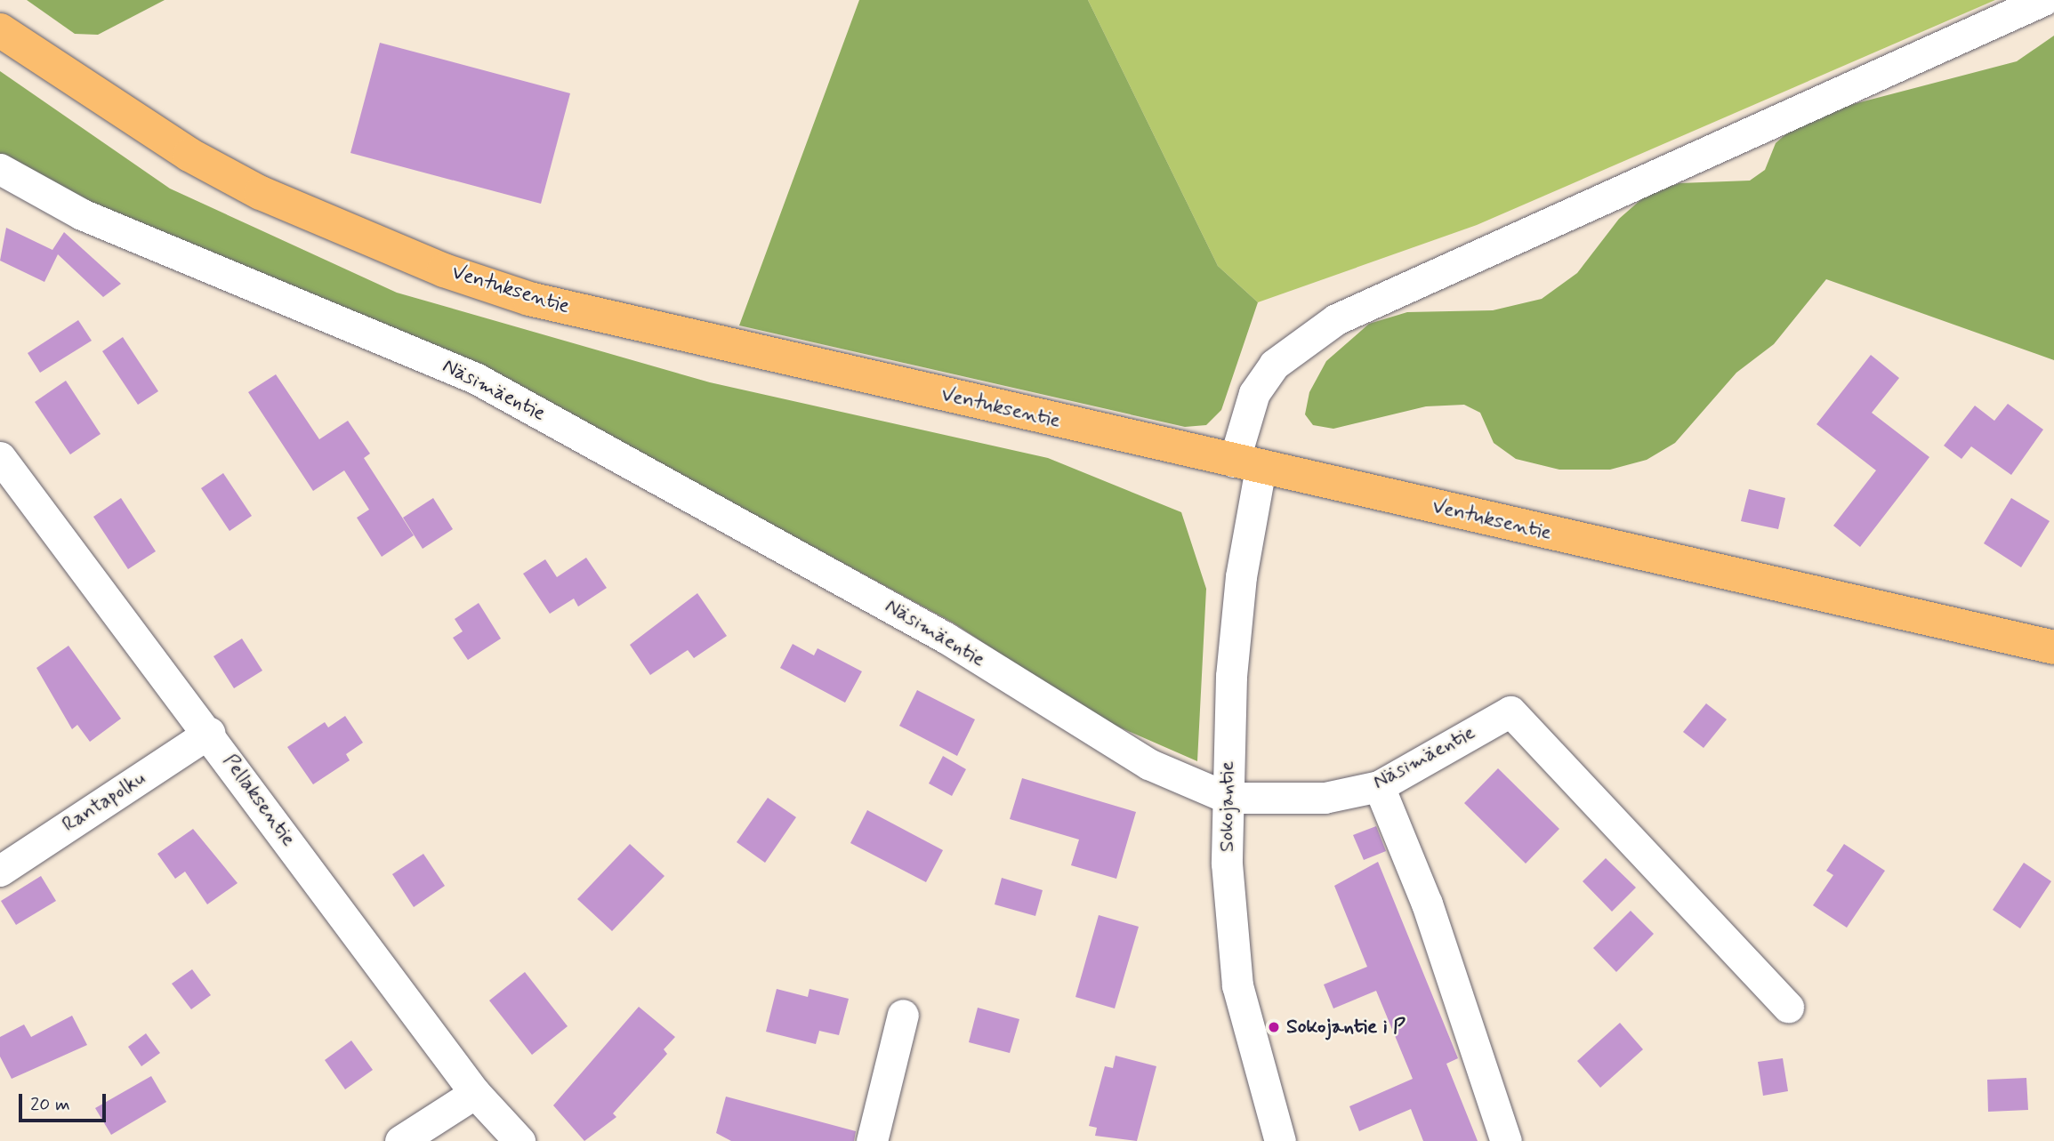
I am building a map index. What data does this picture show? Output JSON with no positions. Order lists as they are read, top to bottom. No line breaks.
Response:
{"streets":{"main road":["Ventuksentie"],"street":["Näsimäentie","Pellaksentie","Rantapolku","Sokojantie"]},"crossings":[["Ventuksentie","Sokojantie"],["Näsimäentie","Sokojantie"],["Pellaksentie","Rantapolku"]],"places":["Sokojantie i P"],"scale_bar":"20 m"}
